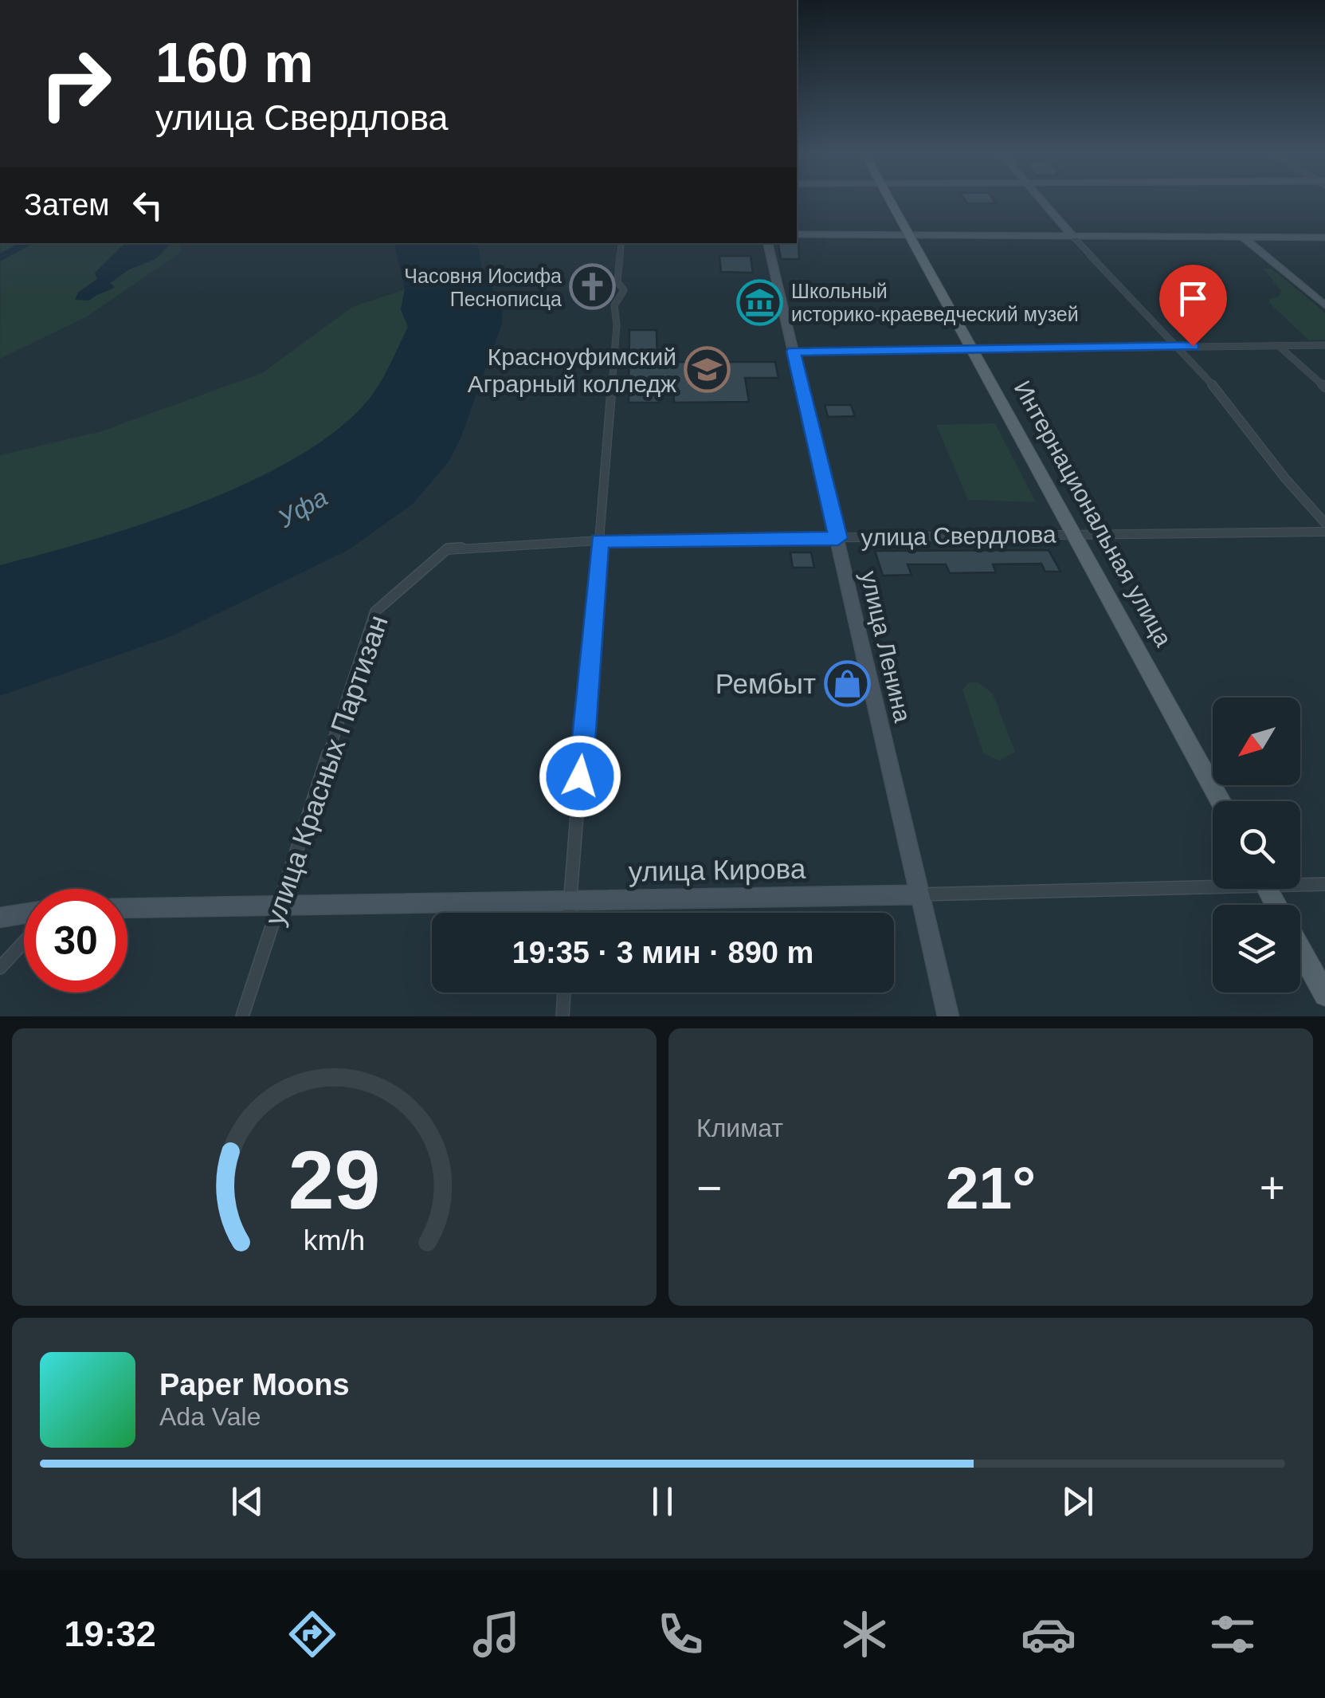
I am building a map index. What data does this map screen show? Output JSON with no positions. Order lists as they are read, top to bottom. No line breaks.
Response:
{"streets":{"main road":["Интернациональная улица","улица Ленина","улица Кирова"],"street":["улица Свердлова","улица Красных Партизан"]},"crossings":[["Интернациональная улица","улица Свердлова"],["улица Свердлова","улица Ленина"],["улица Свердлова","улица Красных Партизан"],["улица Ленина","улица Кирова"],["улица Красных Партизан","улица Кирова"]],"water":["Уфа"],"places":{"church":["Часовня Иосифа Песнописца"],"museum":["Школьный историко-краеведческий музей"],"school or university":["Красноуфимский Аграрный колледж"],"shop":["Рембыт"]},"north":"bottom left","page":{"turn":["160 m","улица Свердлова"],"then":"Затем","limit":"30","trip":"19:35 · 3 мин · 890 m","tile":"Климат","heat":["−","21°","+"],"song":["Paper Moons","Ada Vale"],"tabs":"19:32","gauge":["29","km/h"]}}
